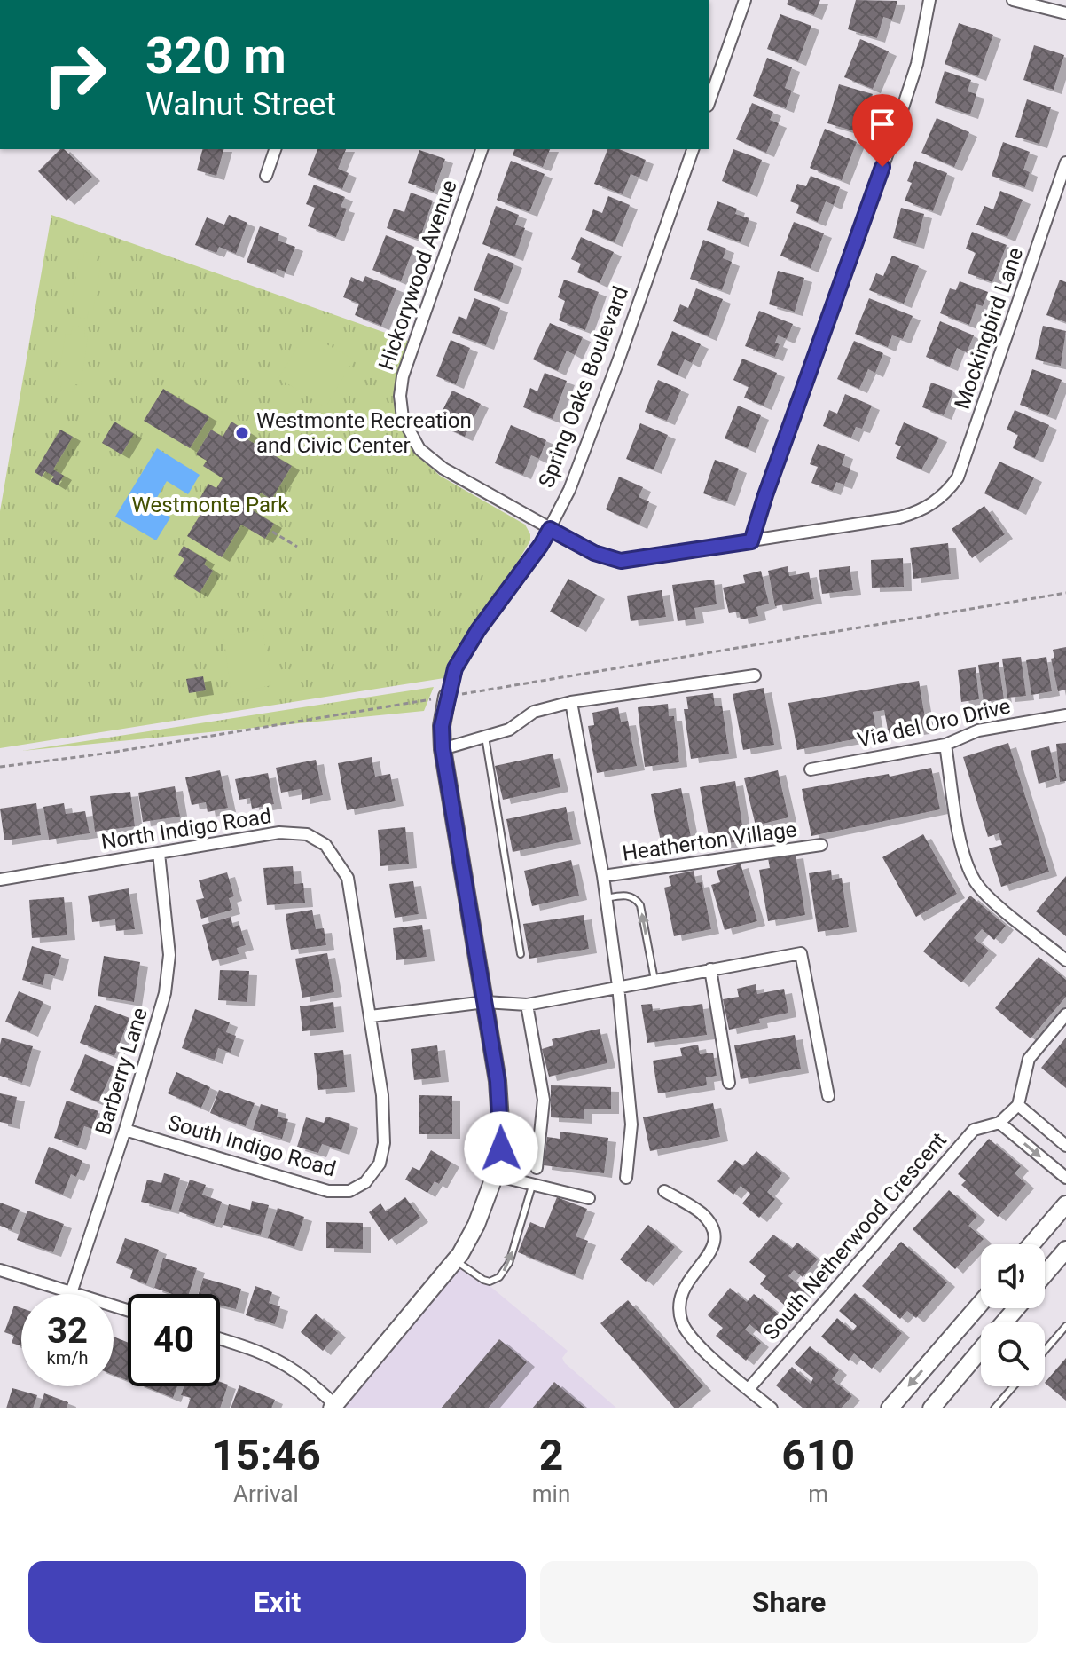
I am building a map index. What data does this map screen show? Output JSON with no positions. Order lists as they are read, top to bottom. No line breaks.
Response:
{"streets":{"street":["Hickorywood Avenue","Mockingbird Lane","Spring Oaks Boulevard","Via del Oro Drive","North Indigo Road","Heatherton Village","Barberry Lane","South Indigo Road","South Netherwood Crescent"]},"crossings":[["Hickorywood Avenue","Spring Oaks Boulevard"],["North Indigo Road","Barberry Lane"],["North Indigo Road","South Indigo Road"],["Barberry Lane","South Indigo Road"]],"parks":["Westmonte Park"],"places":["Westmonte Recreation and Civic Center"],"page":{"turn":["320 m","Walnut Street"],"speed":"32 km/h","limit":"40","eta":["15:46","Arrival","2","min","610","m"],"buttons":["Exit","Share"]}}
